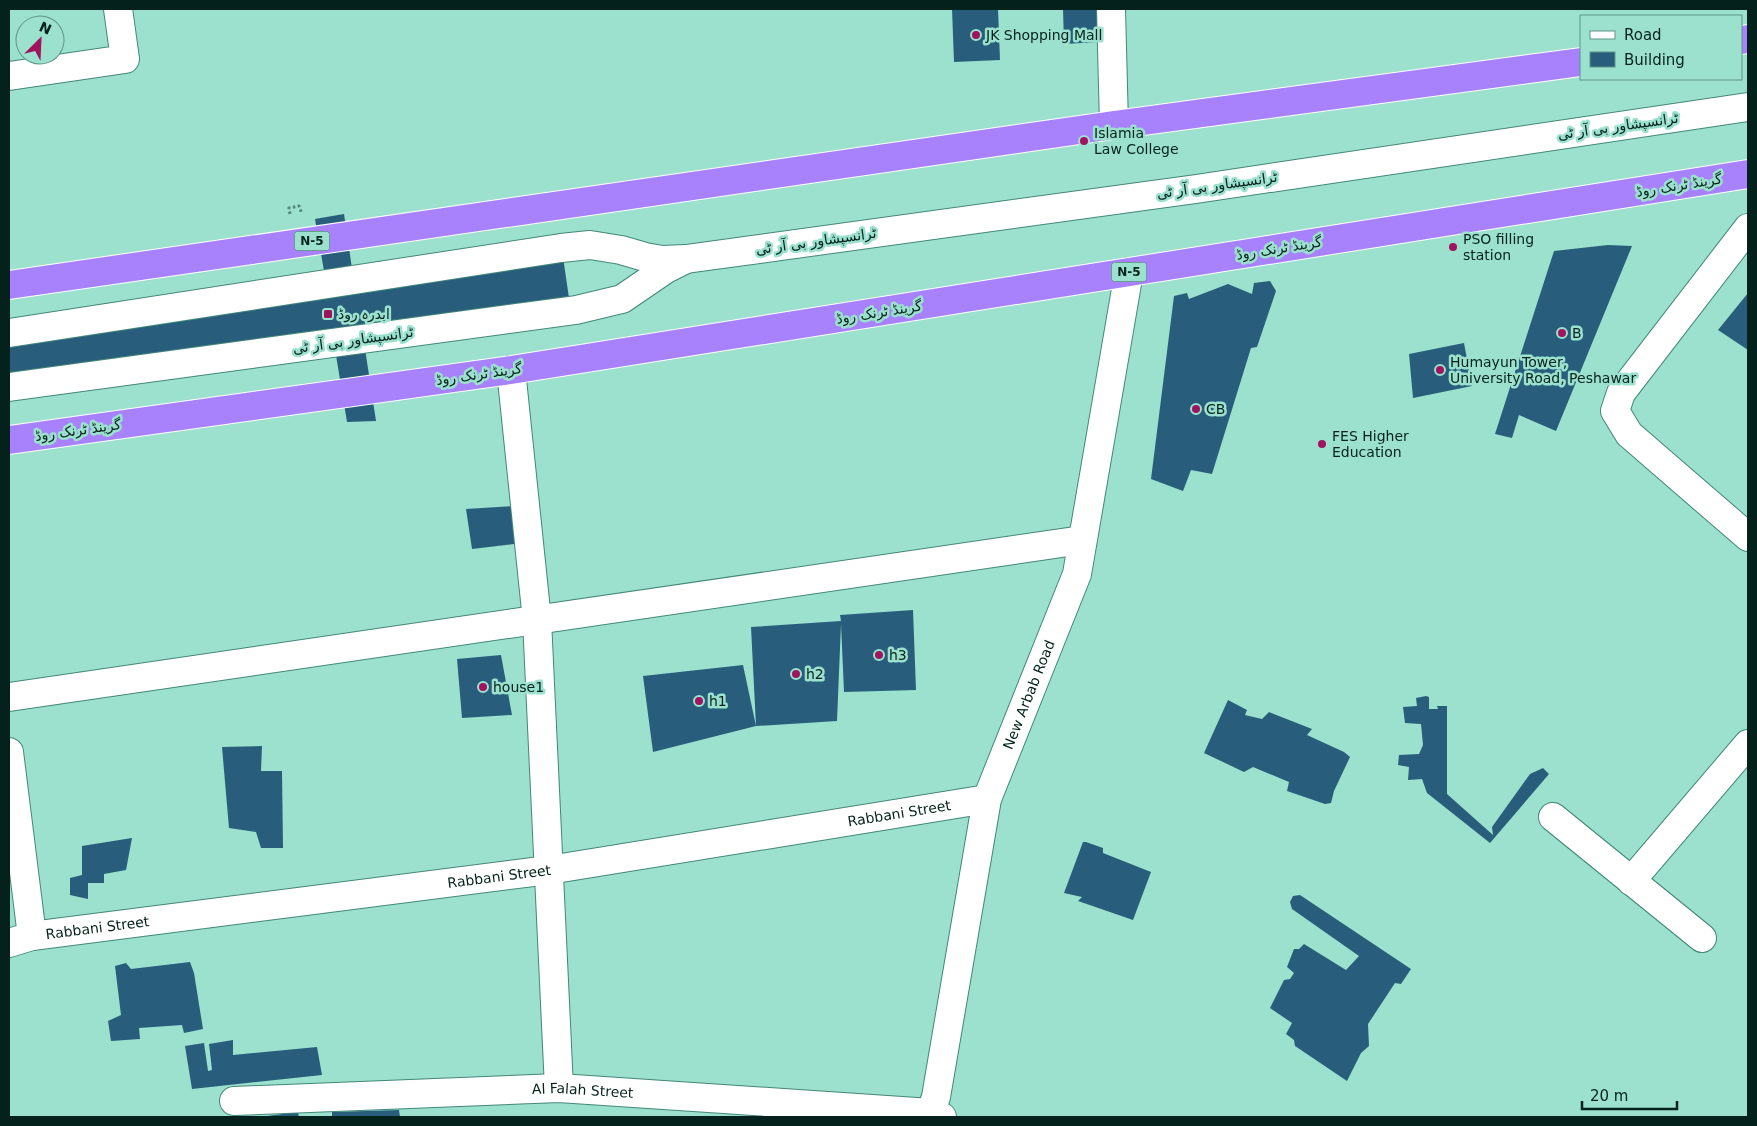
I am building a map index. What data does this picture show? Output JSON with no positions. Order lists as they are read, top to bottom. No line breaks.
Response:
{"streets":{"highway":["گرینڈ ٹرنک روڈ","N-5"],"street":["ٹرانسپشاور بی آر ٹی","New Arbab Road","Rabbani Street","Al Falah Street"]},"crossings":[["گرینڈ ٹرنک روڈ","New Arbab Road"],["New Arbab Road","Rabbani Street"],["New Arbab Road","Al Falah Street"]],"places":{"other":["JK Shopping Mall","Islamia Law College","PSO filling station","B","Humayun Tower, University Road, Peshawar","CB","FES Higher Education","h3","h2","house1","h1"],"transit":["ابدرہ روڈ"]},"legend":["Road","Building"],"scale_bar":"20 m","north":"top right"}
